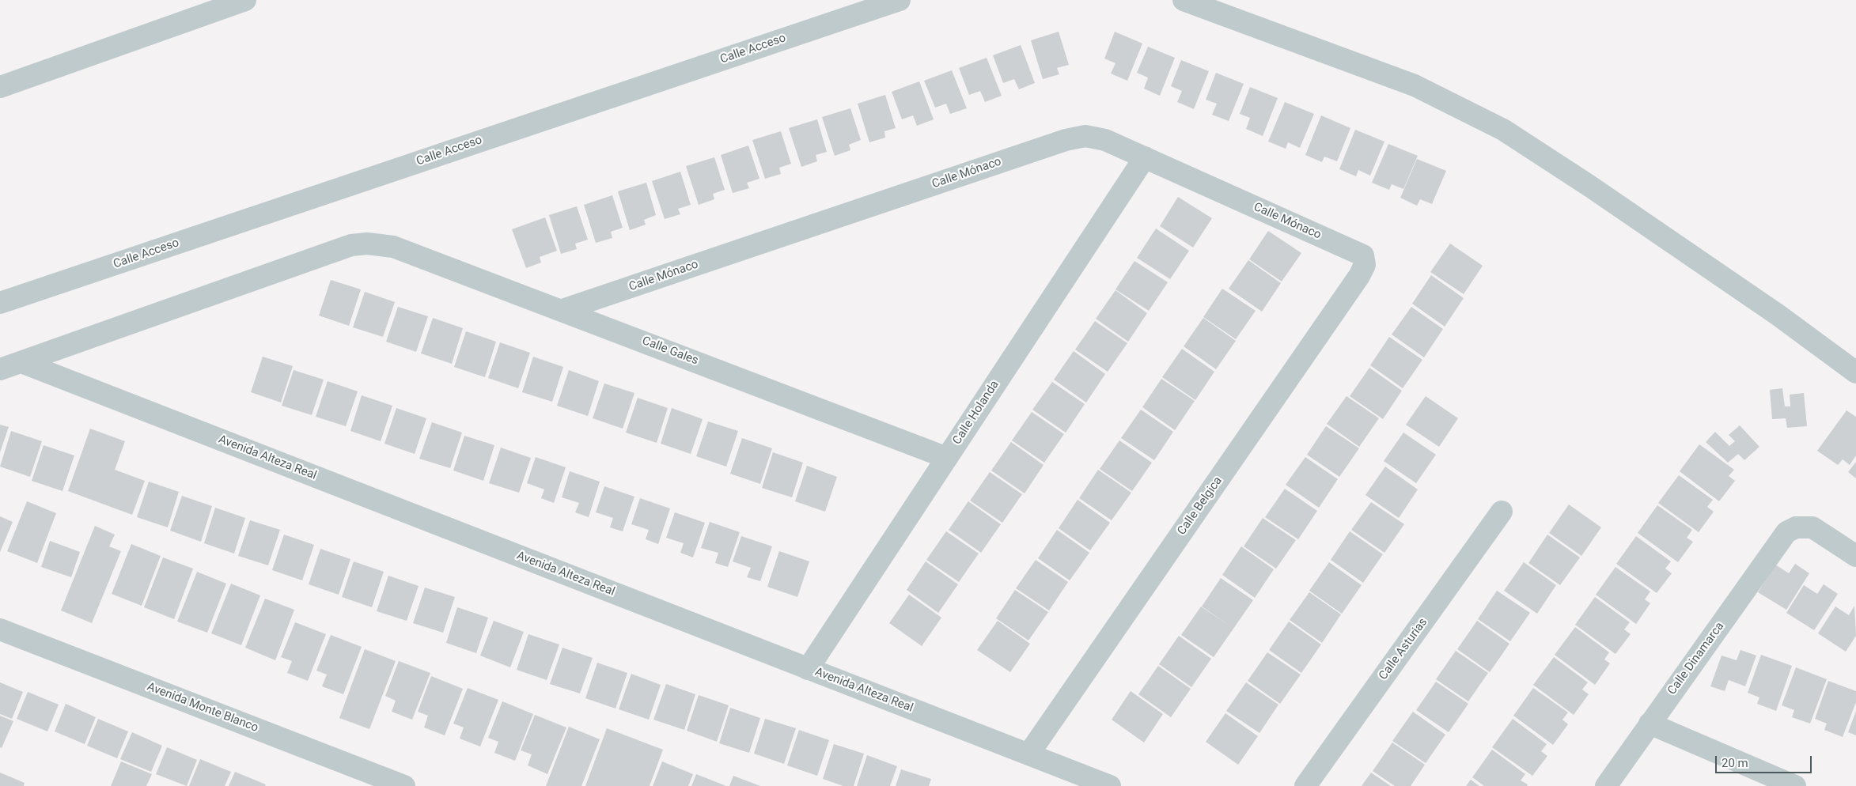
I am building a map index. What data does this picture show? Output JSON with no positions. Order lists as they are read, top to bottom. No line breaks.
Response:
{"streets":{"street":["Calle Acceso","Calle Mónaco","Calle Gales","Calle Holanda","Avenida Alteza Real","Calle Belgica","Calle Asturias","Calle Dinamarca","Avenida Monte Blanco"]},"crossings":[["Calle Mónaco","Calle Gales"],["Calle Mónaco","Calle Holanda"],["Calle Mónaco","Calle Belgica"],["Calle Gales","Calle Holanda"],["Calle Gales","Avenida Alteza Real"],["Calle Holanda","Avenida Alteza Real"],["Avenida Alteza Real","Calle Belgica"]],"scale_bar":"20 m"}
